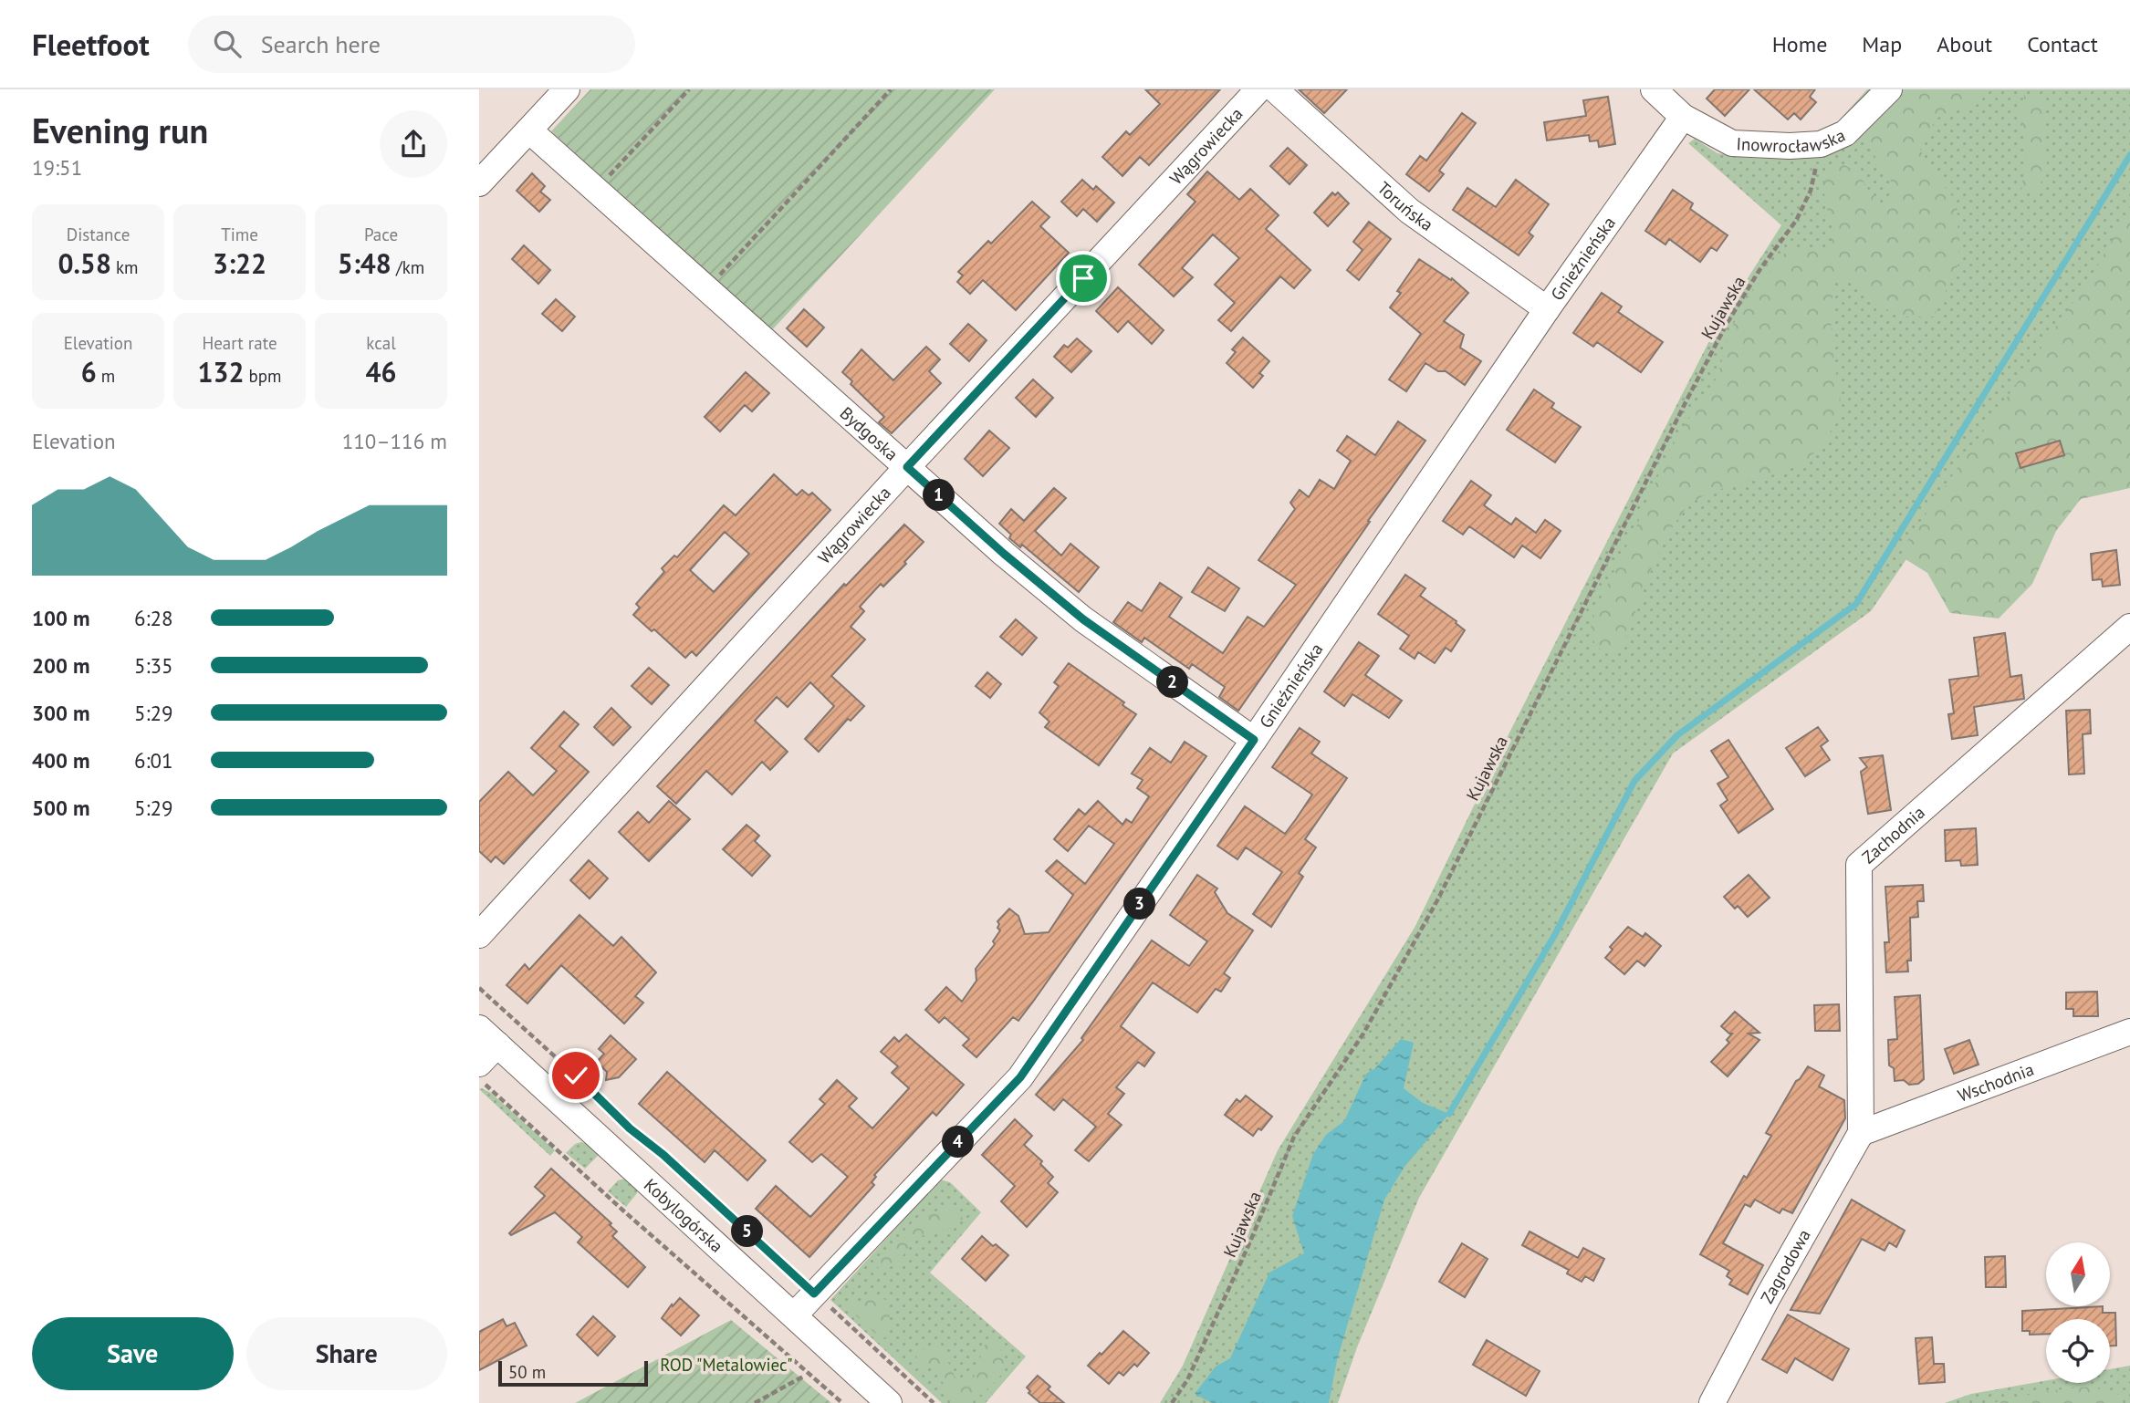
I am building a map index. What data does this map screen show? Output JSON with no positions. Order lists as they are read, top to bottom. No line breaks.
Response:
{"streets":{"street":["Inowrocławska","Wągrowiecka","Toruńska","Gnieźnieńska","Bydgoska","Zachodnia","Wschodnia","Kobylogórska","Zagrodowa"],"path":["Kujawska"]},"crossings":[["Inowrocławska","Gnieźnieńska"],["Inowrocławska","Kujawska"],["Wągrowiecka","Bydgoska"],["Toruńska","Gnieźnieńska"],["Gnieźnieńska","Bydgoska"],["Gnieźnieńska","Kobylogórska"],["Zachodnia","Wschodnia"],["Zachodnia","Zagrodowa"],["Wschodnia","Zagrodowa"]],"parks":["ROD \"Metalowiec\""],"scale_bar":"50 m","north":"top","page":{"header":"Fleetfoot","search":"Search here","nav":["Home","Map","About","Contact"],"heading":["Evening run","19:51"],"stats":[["Distance","0.58 km"],["Time","3:22"],["Pace","5:48 /km"],["Elevation","6 m"],["Heart rate","132 bpm"],["kcal","46"]],"chart":["Elevation","110–116 m"],"pins":["1","2","3","4","5"],"list":[{"name":"100 m","note":"6:28"},{"name":"200 m","note":"5:35"},{"name":"300 m","note":"5:29"},{"name":"400 m","note":"6:01"},{"name":"500 m","note":"5:29"}],"buttons":["Save","Share"],"scale":"50 m"}}
